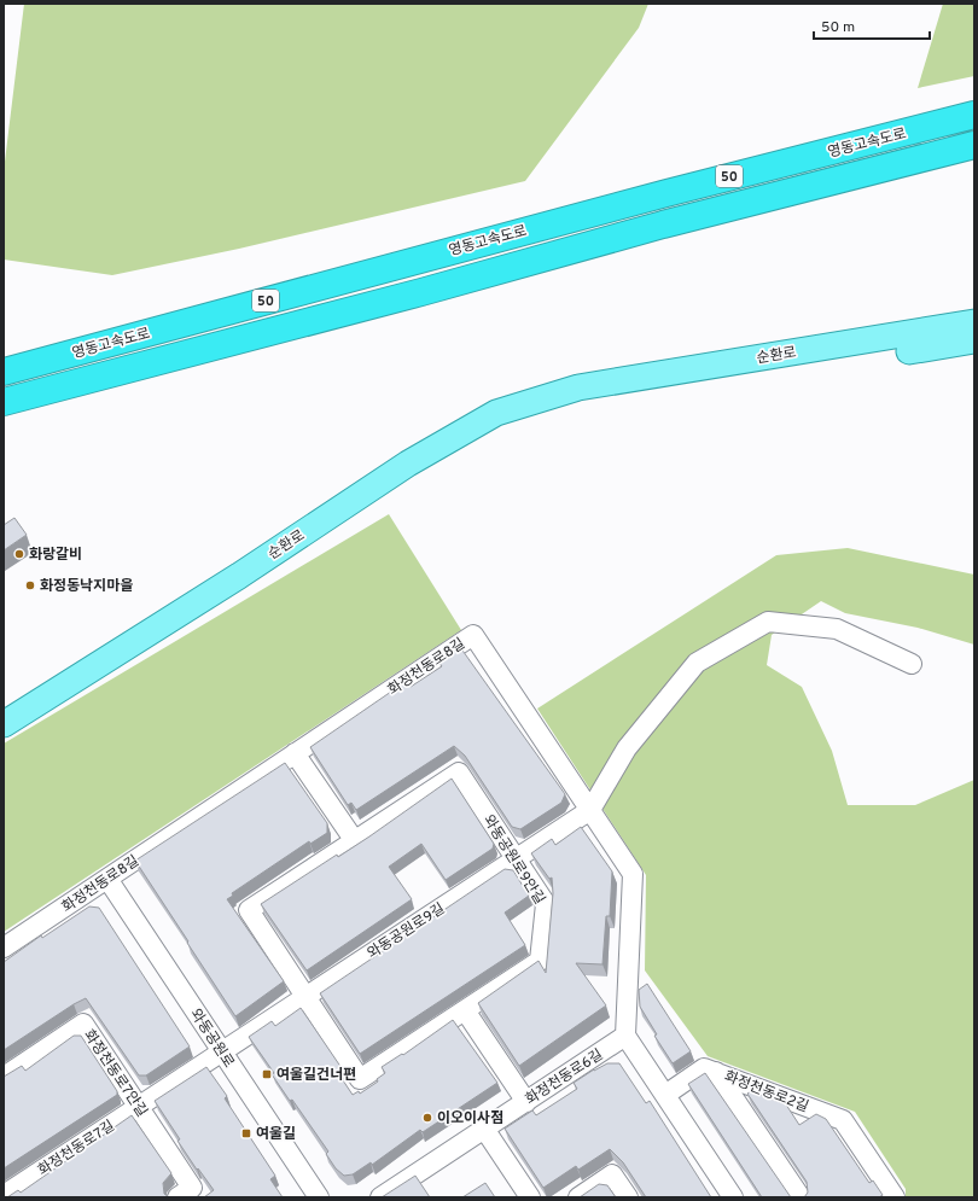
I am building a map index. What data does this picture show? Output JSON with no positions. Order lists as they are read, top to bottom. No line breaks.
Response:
{"streets":{"highway":["영동고속도로","50"],"main road":["순환로"],"street":["화정천동로8길","와동공원로9안길","와동공원로9길","와동공원로","화정천동로7안길","화정천동로6길","화정천동로2길","화정천동로7길"]},"crossings":[["화정천동로8길","와동공원로9길"],["화정천동로8길","와동공원로"],["화정천동로8길","화정천동로6길"],["와동공원로9안길","와동공원로9길"],["와동공원로9길","와동공원로"],["와동공원로9길","화정천동로7길"],["와동공원로","화정천동로7길"],["화정천동로7안길","화정천동로7길"]],"places":{"other":["화랑갈비","화정동낙지마을","이오이사점"],"transit":["여울길건너편","여울길"]},"scale_bar":"50 m"}
